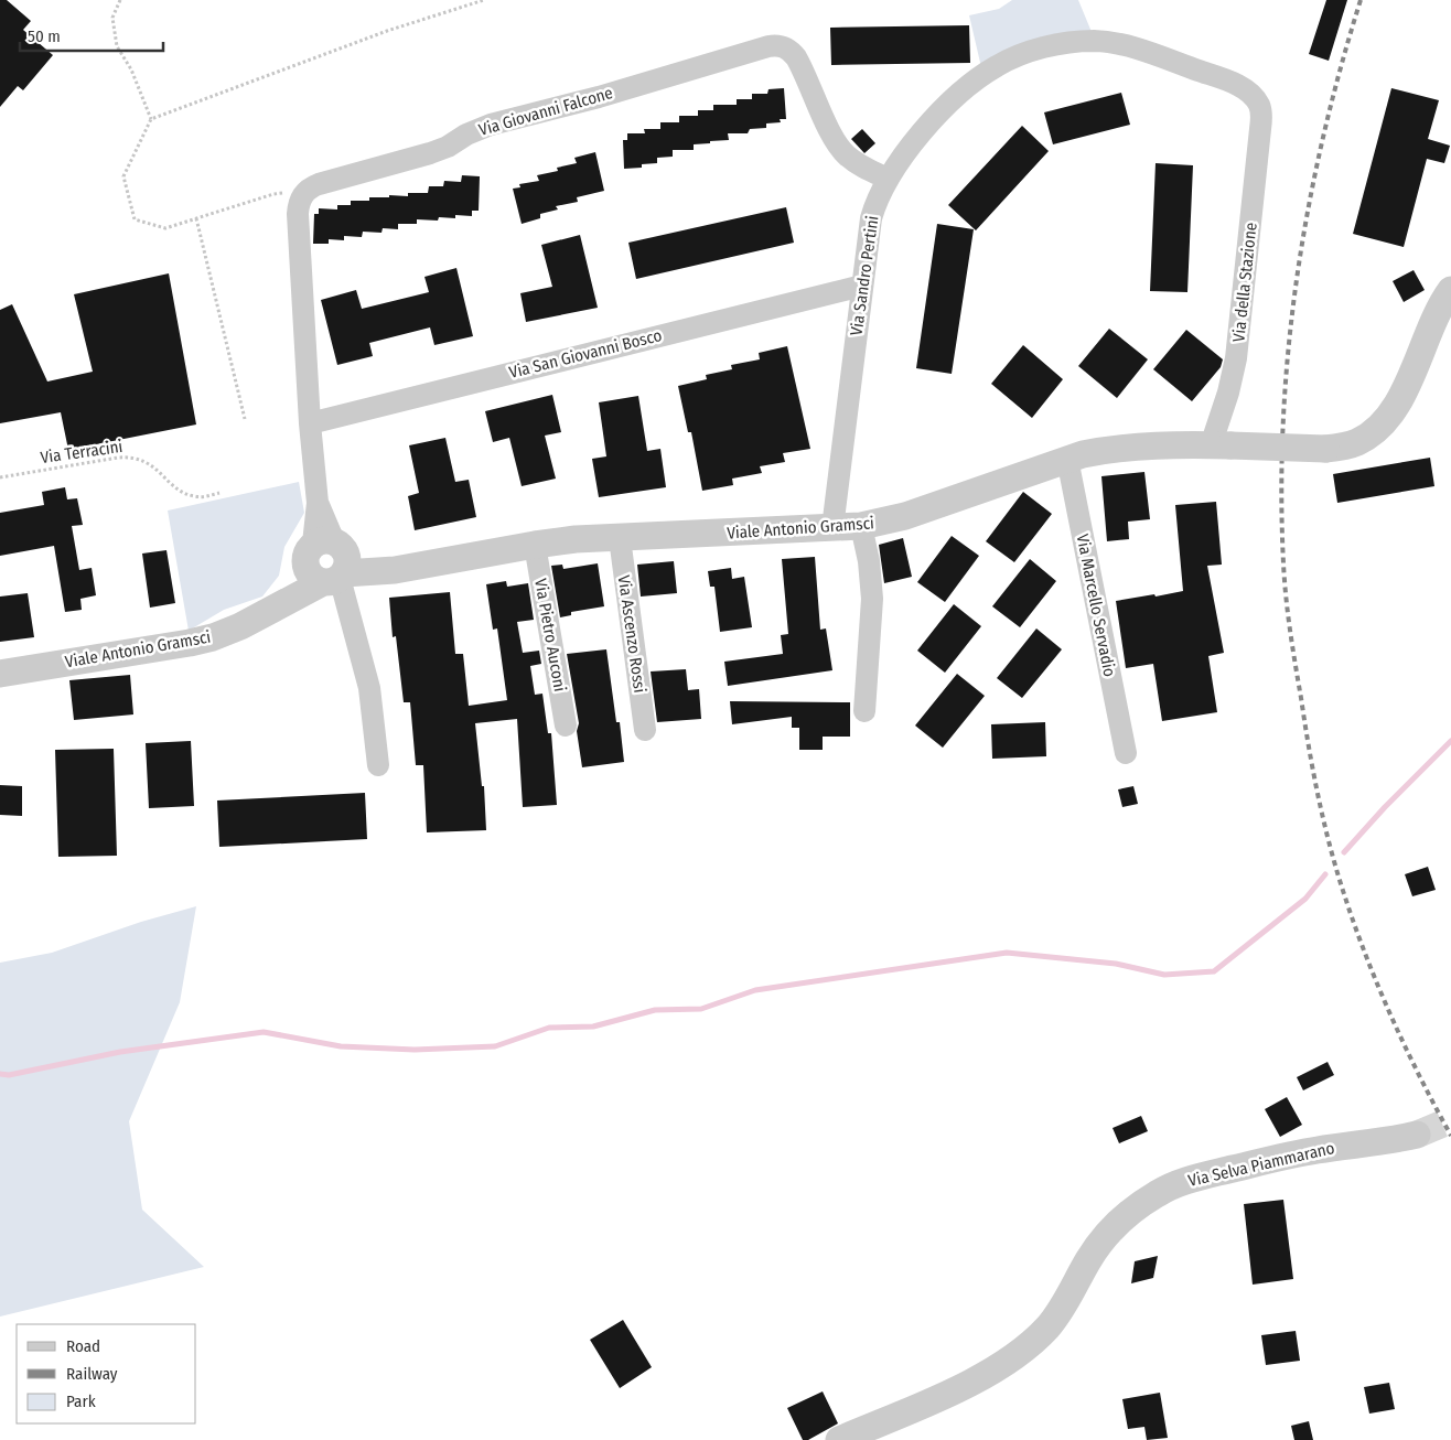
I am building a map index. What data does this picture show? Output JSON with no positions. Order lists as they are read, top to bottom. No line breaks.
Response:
{"streets":{"street":["Via Giovanni Falcone","Via Sandro Pertini","Via della Stazione","Via San Giovanni Bosco","Viale Antonio Gramsci","Via Marcello Servadio","Via Ascenzo Rossi","Via Pietro Auconi","Via Selva Piammarano"],"path":["Via Terracini"]},"crossings":[["Via Giovanni Falcone","Via Sandro Pertini"],["Via Sandro Pertini","Via della Stazione"],["Via Sandro Pertini","Via San Giovanni Bosco"],["Via Sandro Pertini","Viale Antonio Gramsci"],["Via della Stazione","Viale Antonio Gramsci"],["Viale Antonio Gramsci","Via Marcello Servadio"],["Viale Antonio Gramsci","Via Ascenzo Rossi"],["Viale Antonio Gramsci","Via Pietro Auconi"]],"legend":["Road","Railway","Park"],"scale_bar":"50 m"}
